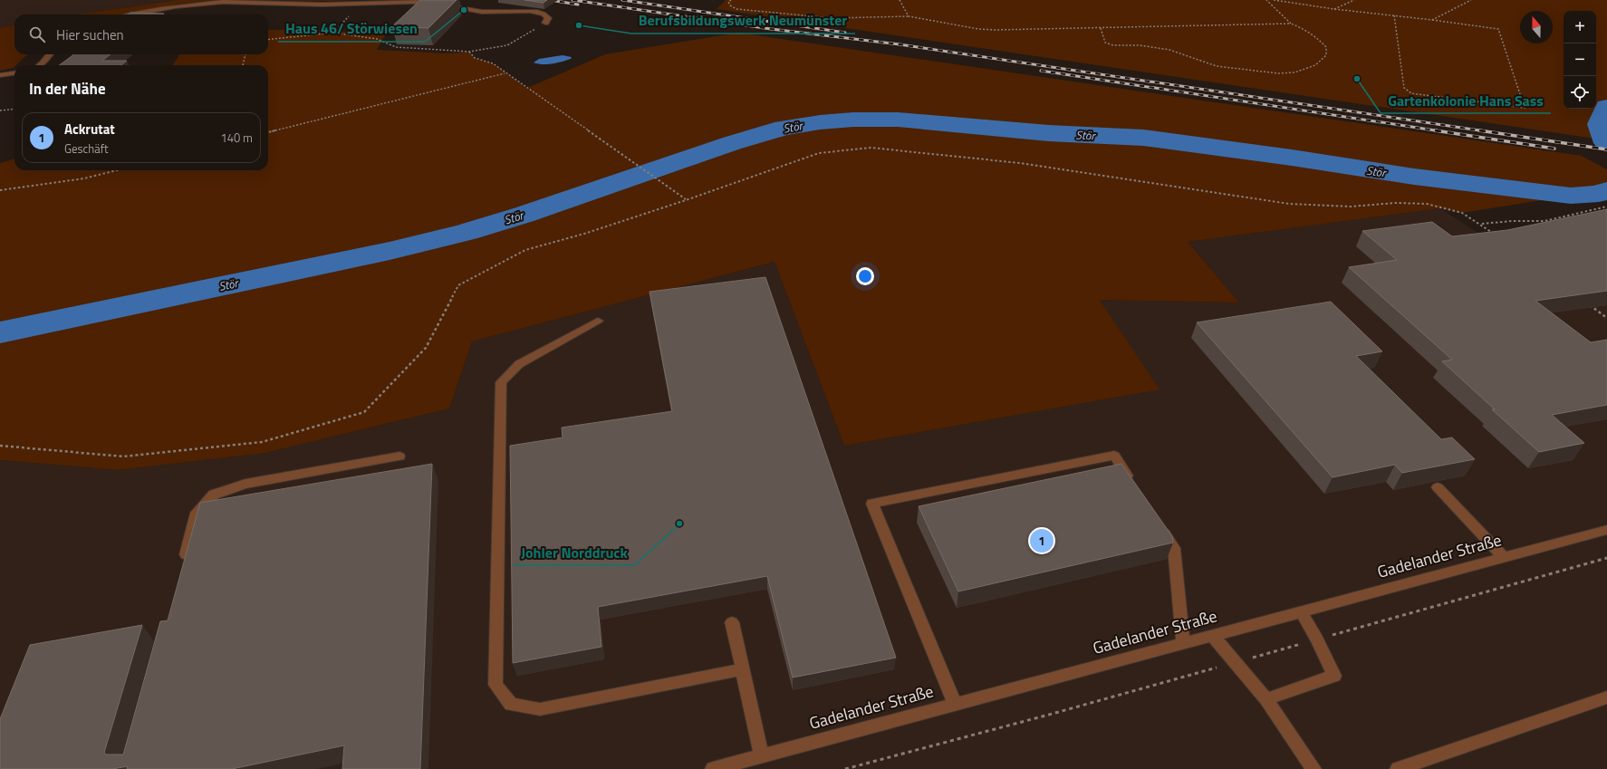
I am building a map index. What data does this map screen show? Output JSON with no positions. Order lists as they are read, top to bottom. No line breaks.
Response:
{"streets":{"street":["Gadelander Straße"]},"water":["Stör"],"places":["Haus 46/ Störwiesen","Berufsbildungswerk Neumünster","Gartenkolonie Hans Sass","Johler Norddruck"],"north":"top","page":{"map_buttons":["+","−"],"search":"Hier suchen","heading":"In der Nähe","list":[{"mark":"1","name":"Ackrutat","note":"Geschäft","value":"140 m"}],"pins":"1"}}
